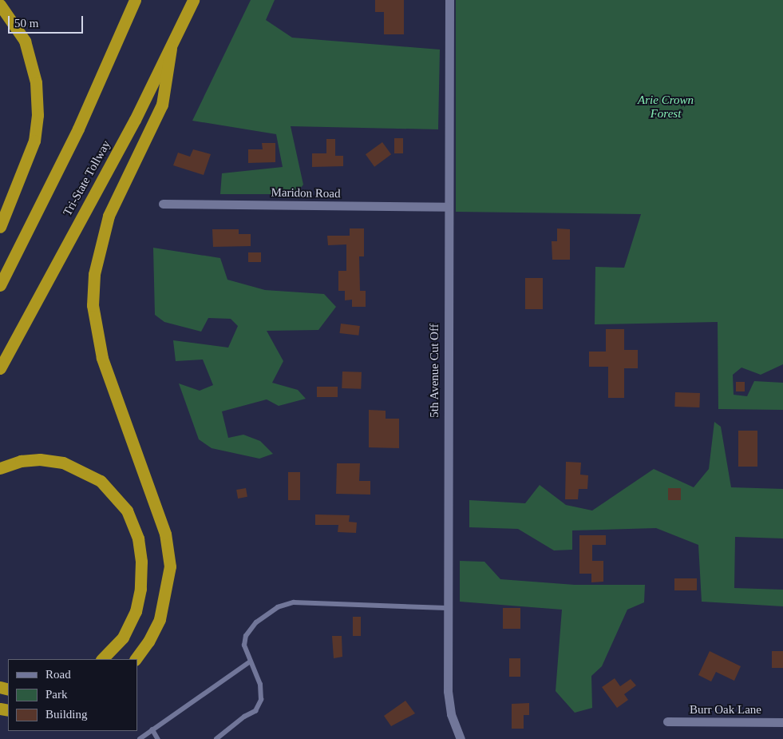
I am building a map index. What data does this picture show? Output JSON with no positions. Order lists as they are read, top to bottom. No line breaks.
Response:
{"streets":{"highway":["Tri-State Tollway"],"street":["Maridon Road","5th Avenue Cut Off","Burr Oak Lane"]},"crossings":[["Maridon Road","5th Avenue Cut Off"]],"parks":["Arie Crown Forest"],"legend":["Road","Park","Building"],"scale_bar":"50 m"}
